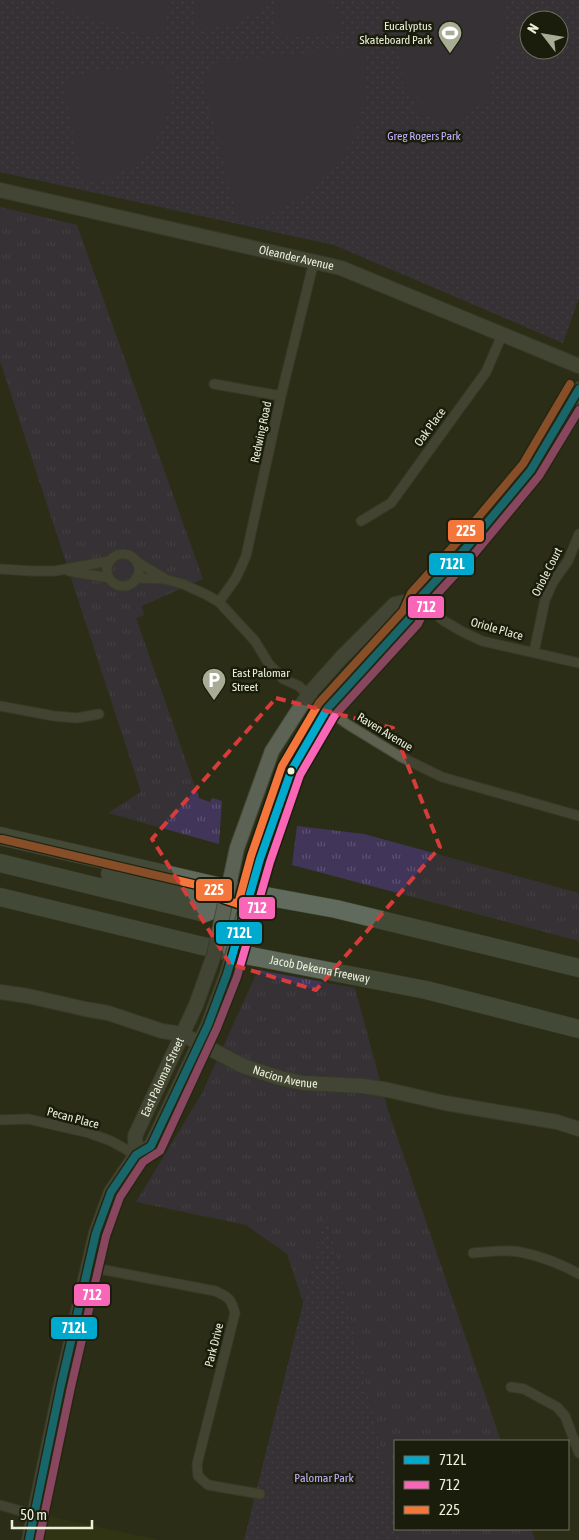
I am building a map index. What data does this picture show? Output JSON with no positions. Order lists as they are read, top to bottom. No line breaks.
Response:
{"streets":{"highway":["Jacob Dekema Freeway"],"main road":["Oleander Avenue","Nacion Avenue","East Palomar Street"],"street":["Oak Place","Redwing Road","Oriole Court","Oriole Place","Raven Avenue","Pecan Place","Park Drive"]},"crossings":[["Oleander Avenue","Oak Place"],["Oleander Avenue","Redwing Road"],["Redwing Road","Raven Avenue"],["Oriole Court","Oriole Place"],["Oriole Place","East Palomar Street"],["Raven Avenue","East Palomar Street"],["Nacion Avenue","East Palomar Street"],["East Palomar Street","Pecan Place"],["East Palomar Street","Park Drive"]],"parks":["Greg Rogers Park","Palomar Park"],"places":{"sports":["Eucalyptus Skateboard Park"],"parking":["East Palomar Street"]},"lines":["transit line 225","transit line 712L","transit line 712"],"legend":["712L","712","225"],"scale_bar":"50 m","north":"top left"}
